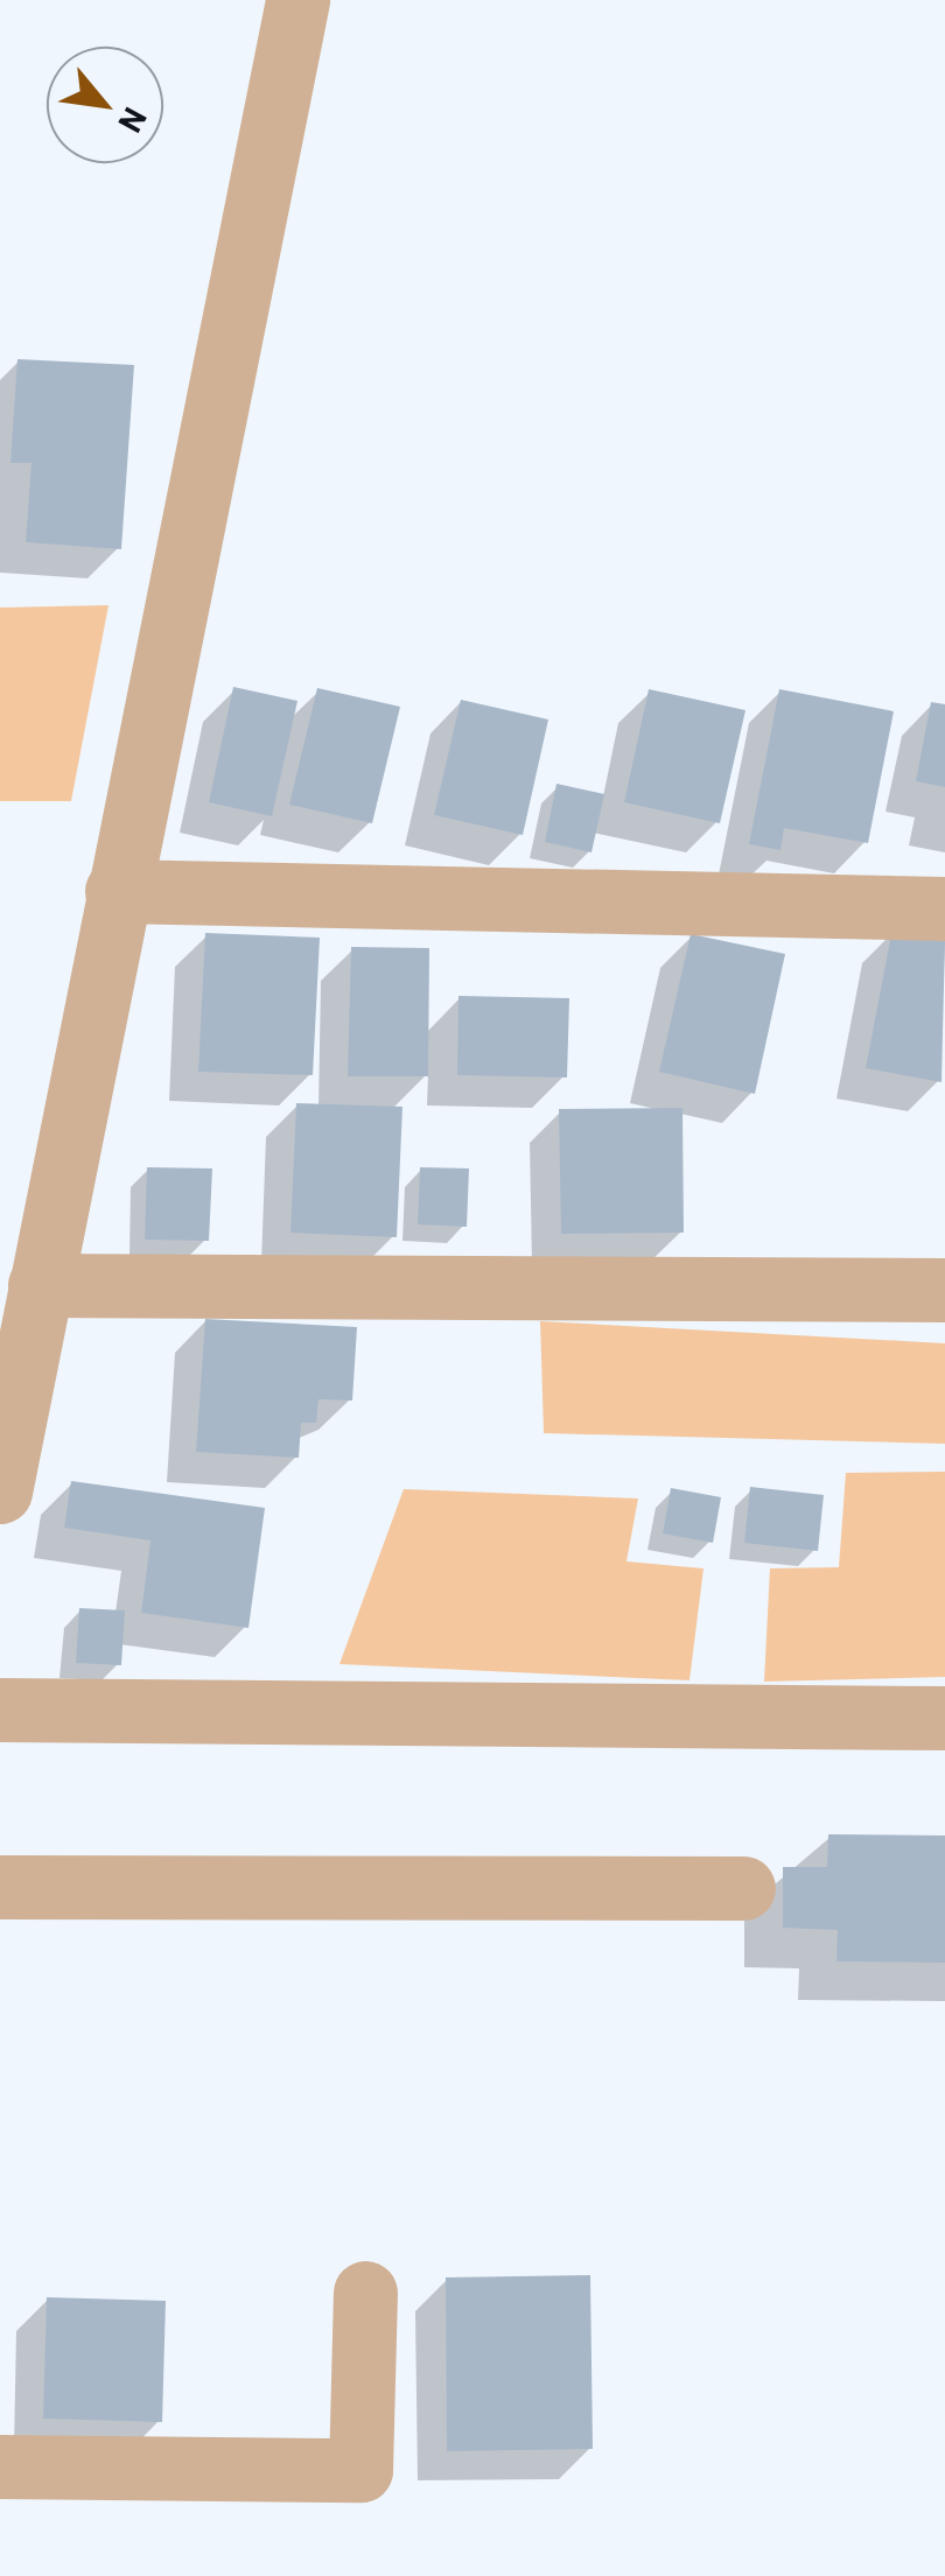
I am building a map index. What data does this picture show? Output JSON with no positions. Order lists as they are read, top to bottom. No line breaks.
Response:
{"north":"bottom right"}
